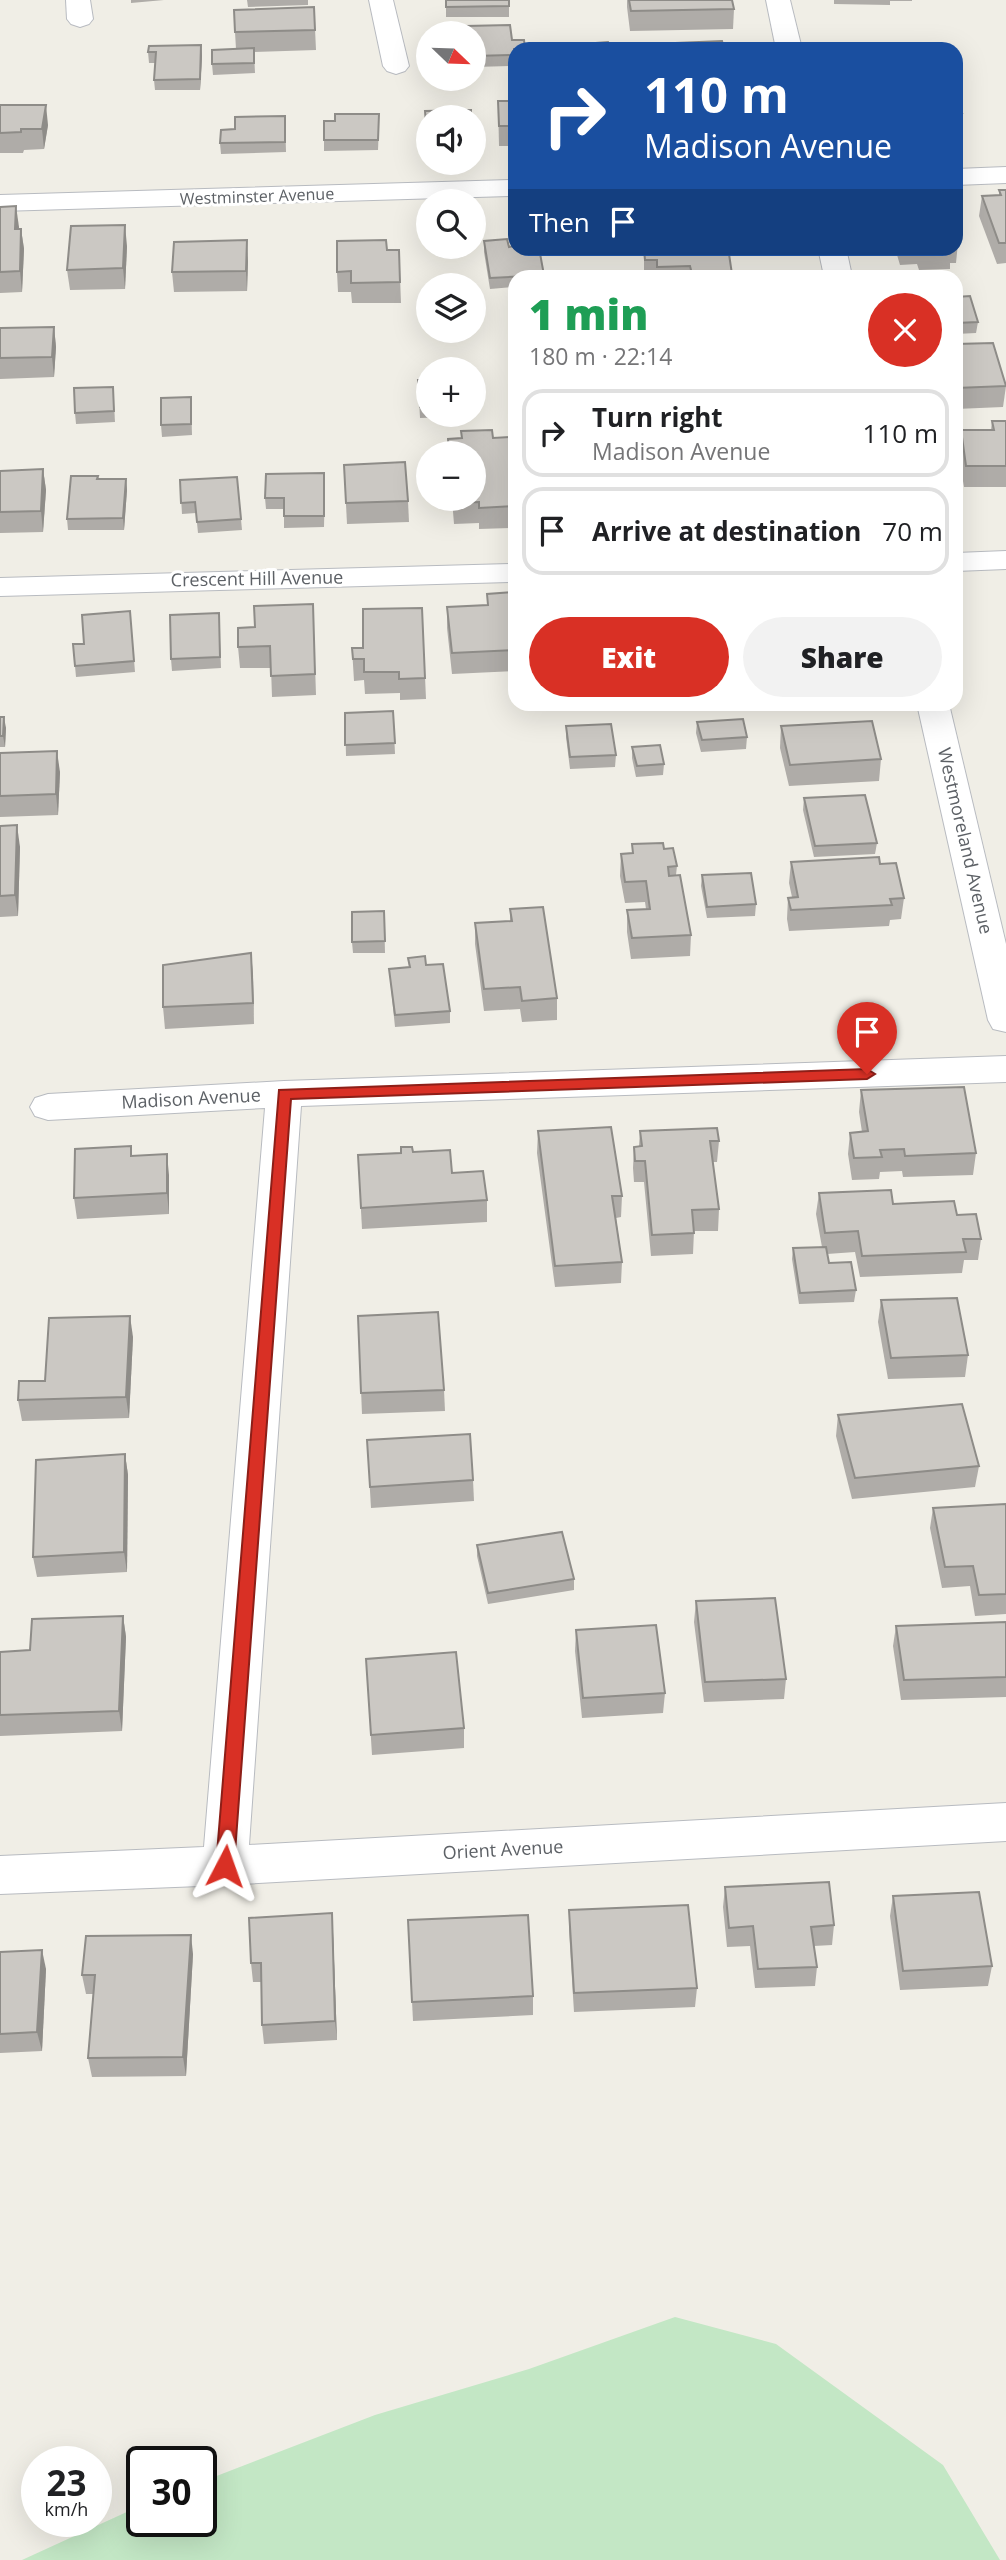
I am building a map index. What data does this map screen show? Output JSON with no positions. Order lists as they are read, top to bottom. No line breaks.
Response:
{"streets":{"street":["Westminster Avenue","Crescent Hill Avenue","Westmoreland Avenue","Madison Avenue","Orient Avenue"]},"north":"bottom right","page":{"map_buttons":["+","−"],"turn":["110 m","Madison Avenue"],"then":"Then","heading":["1 min","180 m · 22:14"],"list":[{"name":"Turn right","note":"Madison Avenue","value":"110 m"},{"name":"Arrive at destination","value":"70 m"}],"buttons":["Exit","Share"],"speed":"23 km/h","limit":"30"}}
